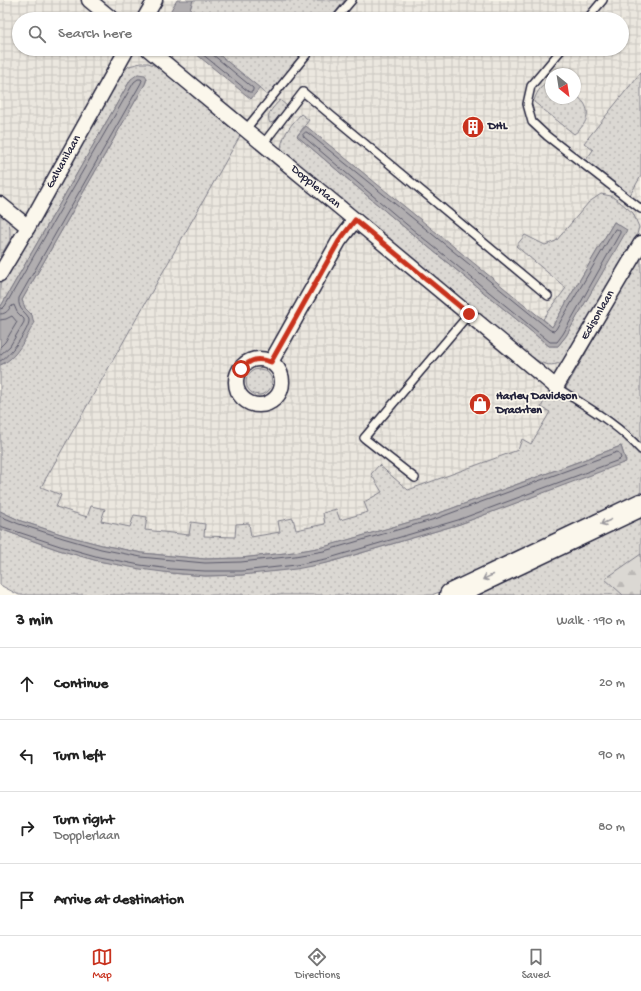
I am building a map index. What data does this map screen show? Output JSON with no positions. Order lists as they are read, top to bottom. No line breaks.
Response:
{"streets":{"street":["Galvanilaan","Dopplerlaan","Edisonlaan"]},"crossings":[["Dopplerlaan","Edisonlaan"]],"places":{"building":["DHL"],"shop":["Harley Davidson Drachten"]},"north":"bottom right","page":{"search":"Search here","heading":["3 min","Walk · 190 m"],"list":[["Continue","20 m"],["Turn left","90 m"],["Turn right","Dopplerlaan","80 m"],"Arrive at destination"],"nav":["Map","Directions","Saved"]}}
